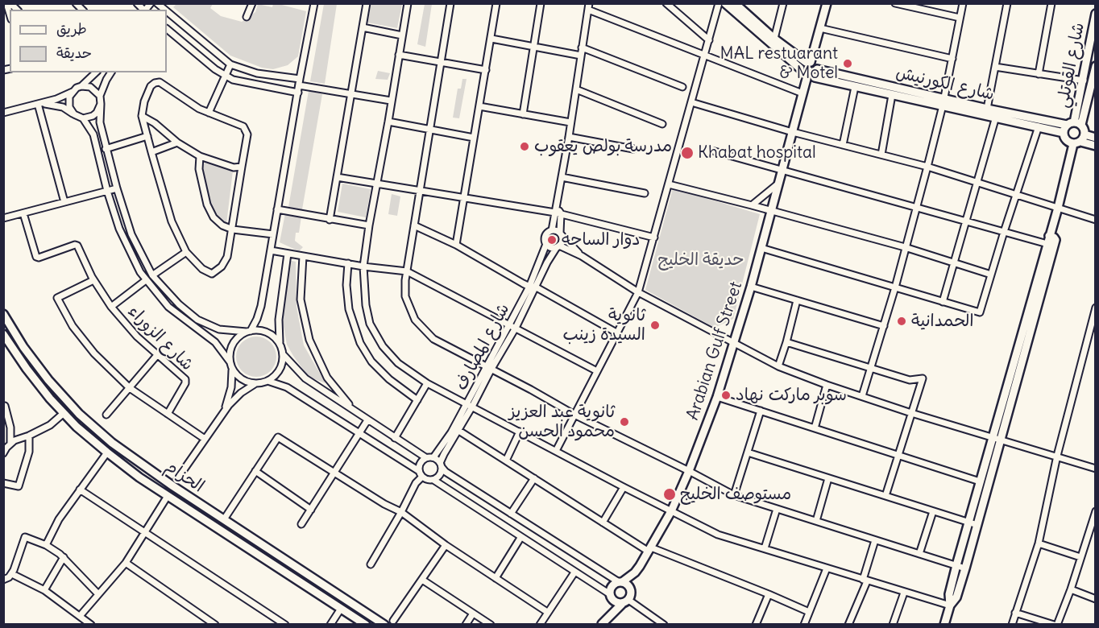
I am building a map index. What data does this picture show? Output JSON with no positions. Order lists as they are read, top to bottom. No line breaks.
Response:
{"streets":{"street":["شارع القوتلي","شارع الكورنيش","شارع الزوراء","شارع المصارف","Arabian Gulf Street","الحزام"]},"crossings":[["شارع القوتلي","شارع الكورنيش"],["شارع الكورنيش","Arabian Gulf Street"]],"parks":["حديقة الخليج"],"places":["MAL restuarant & Motel","مدرسة بولص يعقوب","Khabat hospital","دوار الساحه","الحمدانية","ثانوية السيدة زينب","سوبر ماركت نهاد","ثانوية عبد العزيز محمود الحسن","مستوصف الخليج"],"legend":["طريق","حديقة"]}
